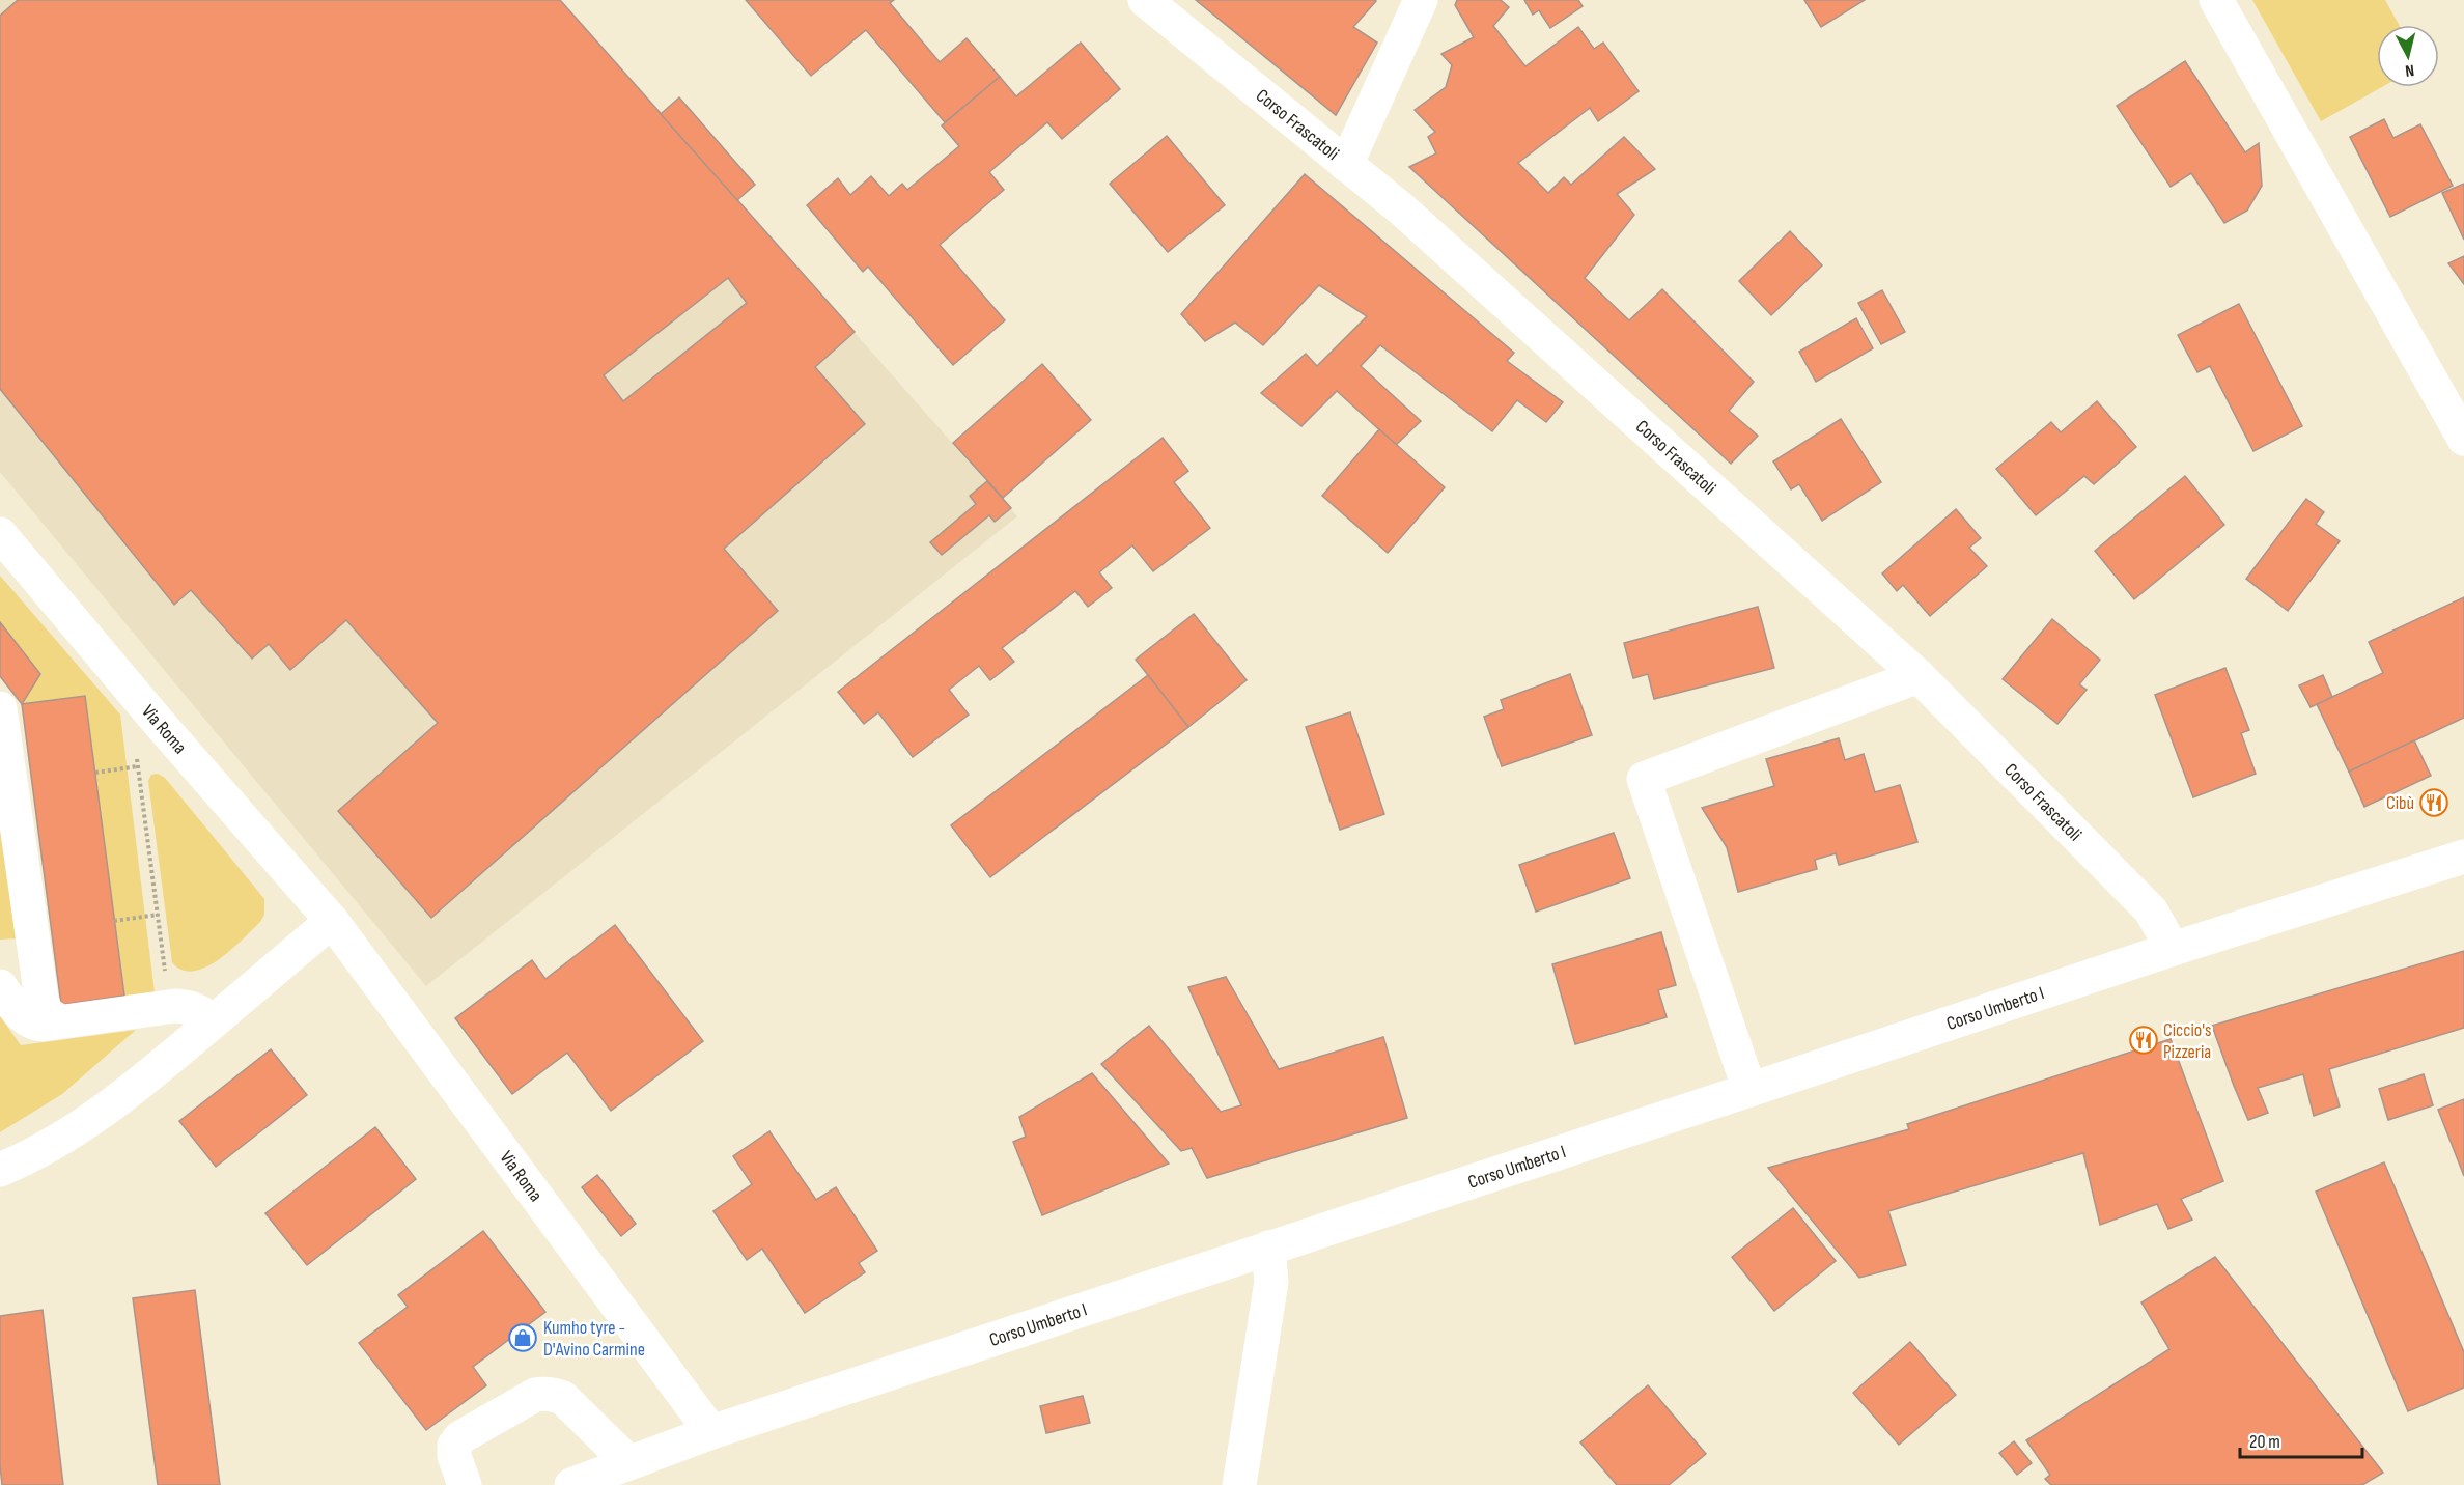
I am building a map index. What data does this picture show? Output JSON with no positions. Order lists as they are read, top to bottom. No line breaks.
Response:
{"streets":{"street":["Corso Frascatoli","Via Roma","Corso Umberto I"]},"crossings":[["Corso Frascatoli","Corso Umberto I"],["Via Roma","Corso Umberto I"]],"places":{"restaurant":["Cibù","Ciccio's Pizzeria"],"shop":["Kumho tyre - D'Avino Carmine"]},"scale_bar":"20 m","north":"bottom"}
